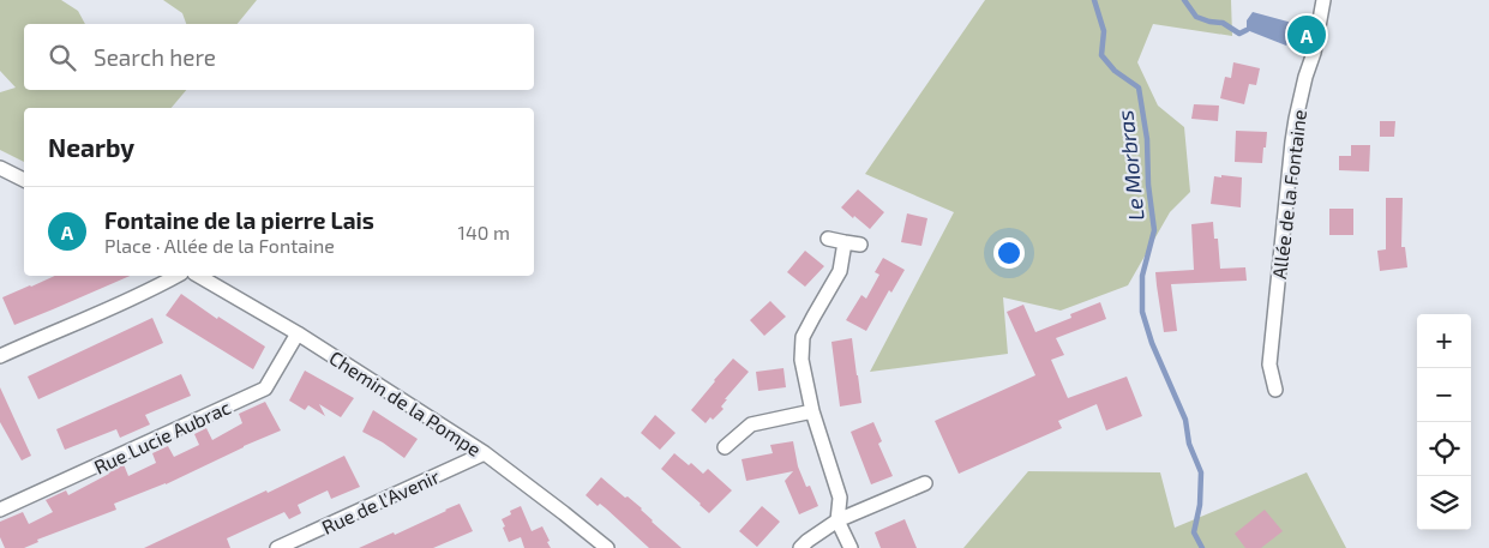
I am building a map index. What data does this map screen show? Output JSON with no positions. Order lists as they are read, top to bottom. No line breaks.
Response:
{"streets":{"street":["Allée de la Fontaine","Chemin de la Pompe","Rue Lucie Aubrac","Rue de l'Avenir"]},"crossings":[["Chemin de la Pompe","Rue Lucie Aubrac"],["Chemin de la Pompe","Rue de l'Avenir"]],"water":["Le Morbras"],"page":{"pins":"A","search":"Search here","heading":"Nearby","list":[{"mark":"A","name":"Fontaine de la pierre Lais","note":"Place · Allée de la Fontaine","value":"140 m"}],"map_buttons":["+","−"]}}
